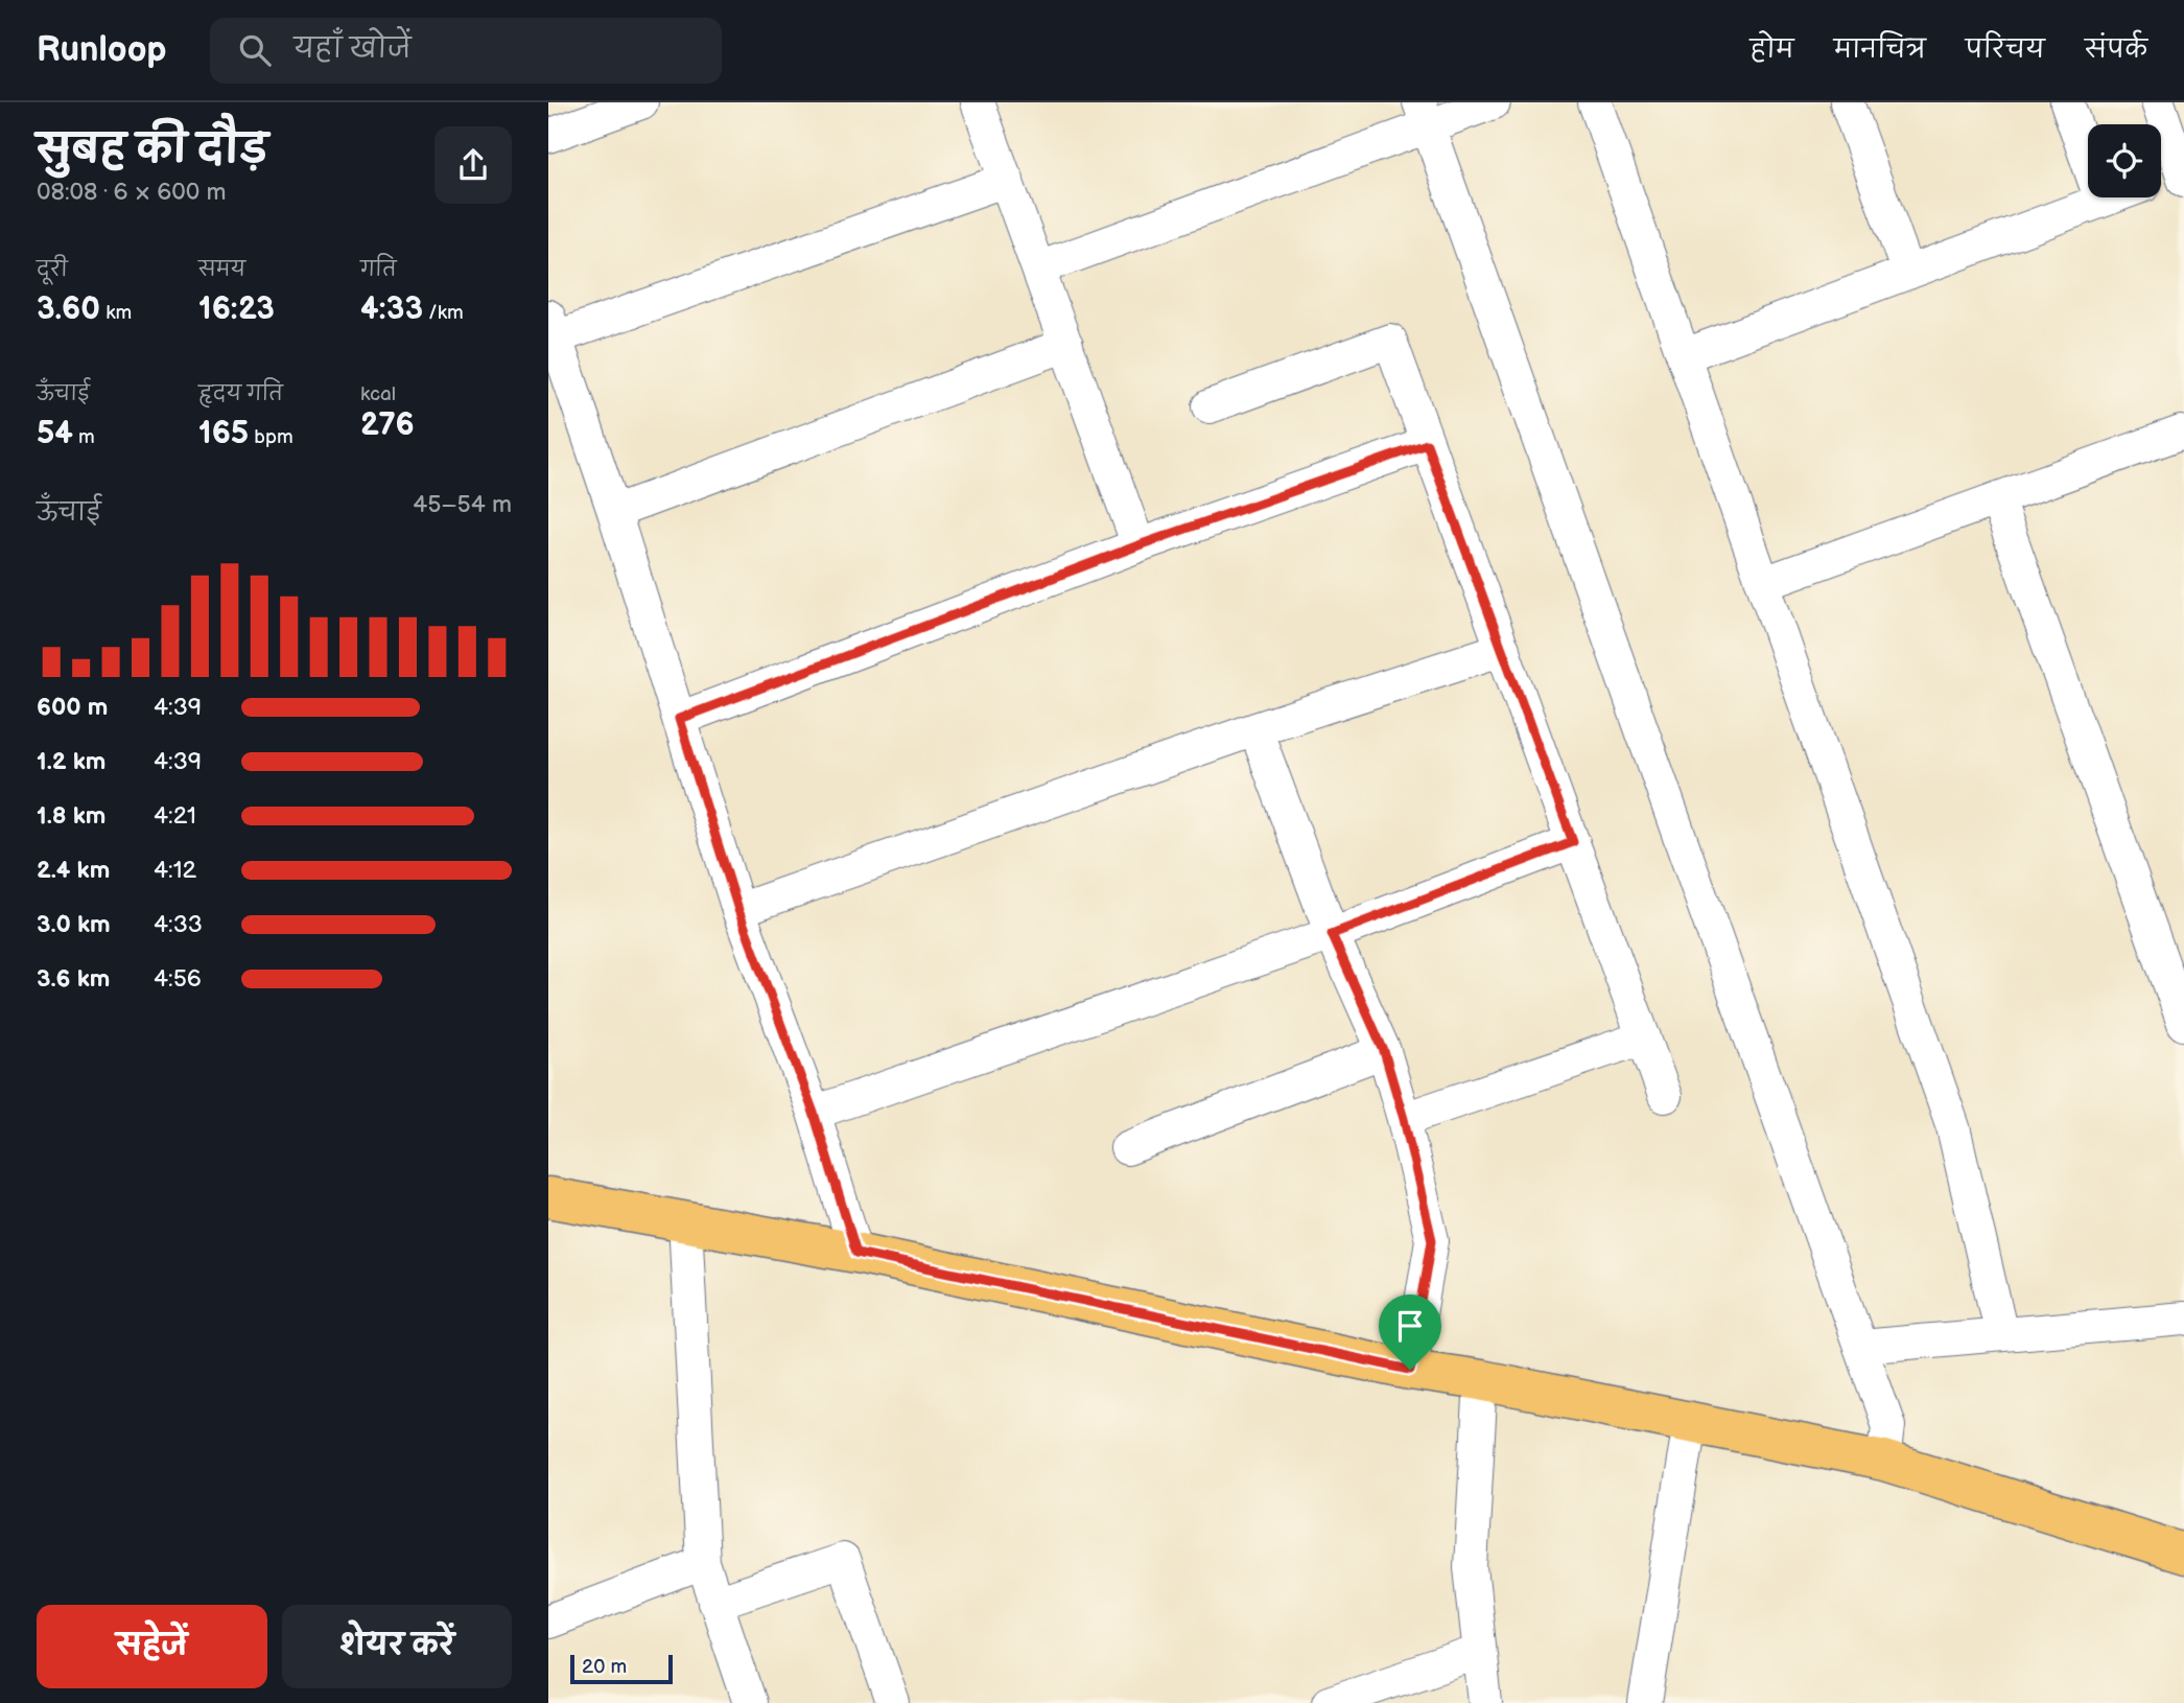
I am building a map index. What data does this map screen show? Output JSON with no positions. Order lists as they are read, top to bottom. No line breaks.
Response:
{"scale_bar":"20 m","page":{"header":"Runloop","search":"यहाँ खोजें","nav":["होम","मानचित्र","परिचय","संपर्क"],"heading":["सुबह की दौड़","08:08 · 6 × 600 m"],"stats":[["दूरी","3.60 km"],["समय","16:23"],["गति","4:33 /km"],["ऊँचाई","54 m"],["हृदय गति","165 bpm"],["kcal","276"]],"chart":["ऊँचाई","45–54 m"],"list":[{"name":"600 m","note":"4:39"},{"name":"1.2 km","note":"4:39"},{"name":"1.8 km","note":"4:21"},{"name":"2.4 km","note":"4:12"},{"name":"3.0 km","note":"4:33"},{"name":"3.6 km","note":"4:56"}],"buttons":["सहेजें","शेयर करें"],"scale":"20 m"}}
